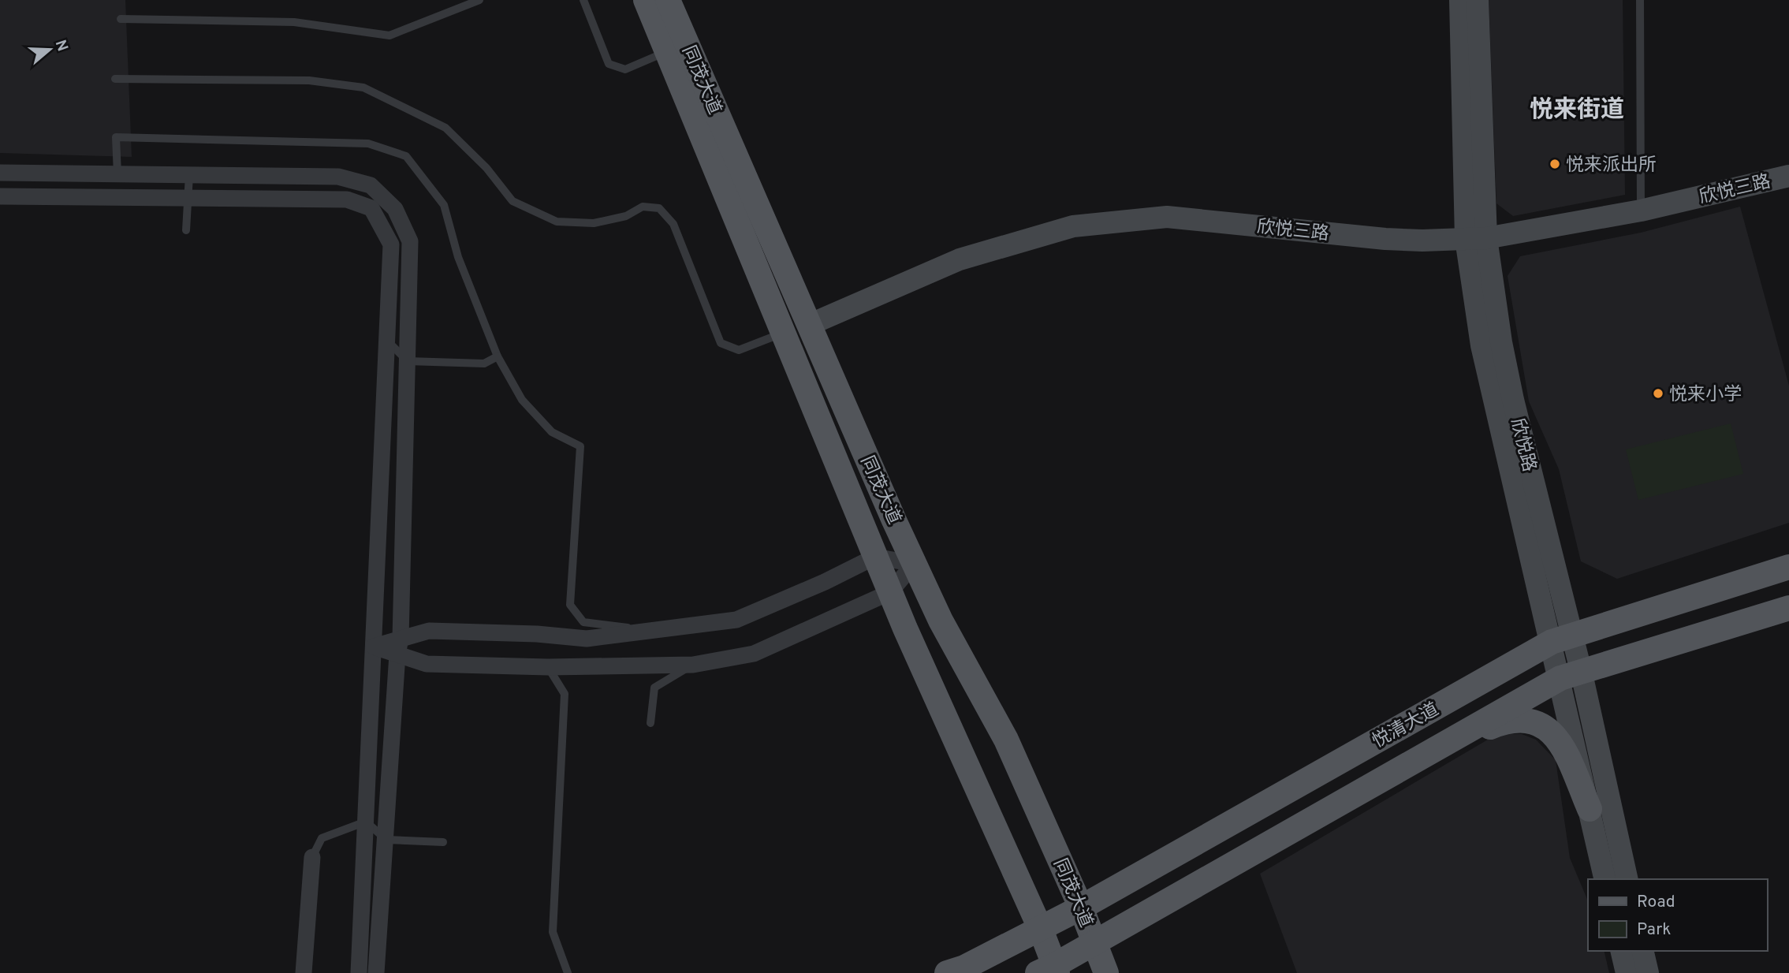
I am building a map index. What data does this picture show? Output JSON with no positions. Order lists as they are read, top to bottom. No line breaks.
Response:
{"streets":{"main road":["同茂大道","欣悦三路","欣悦路","悦清大道"]},"crossings":[["同茂大道","欣悦三路"],["同茂大道","悦清大道"],["欣悦三路","欣悦路"],["欣悦路","悦清大道"]],"districts":["悦来街道"],"places":["悦来派出所","悦来小学"],"legend":["Road","Park"],"north":"right"}
